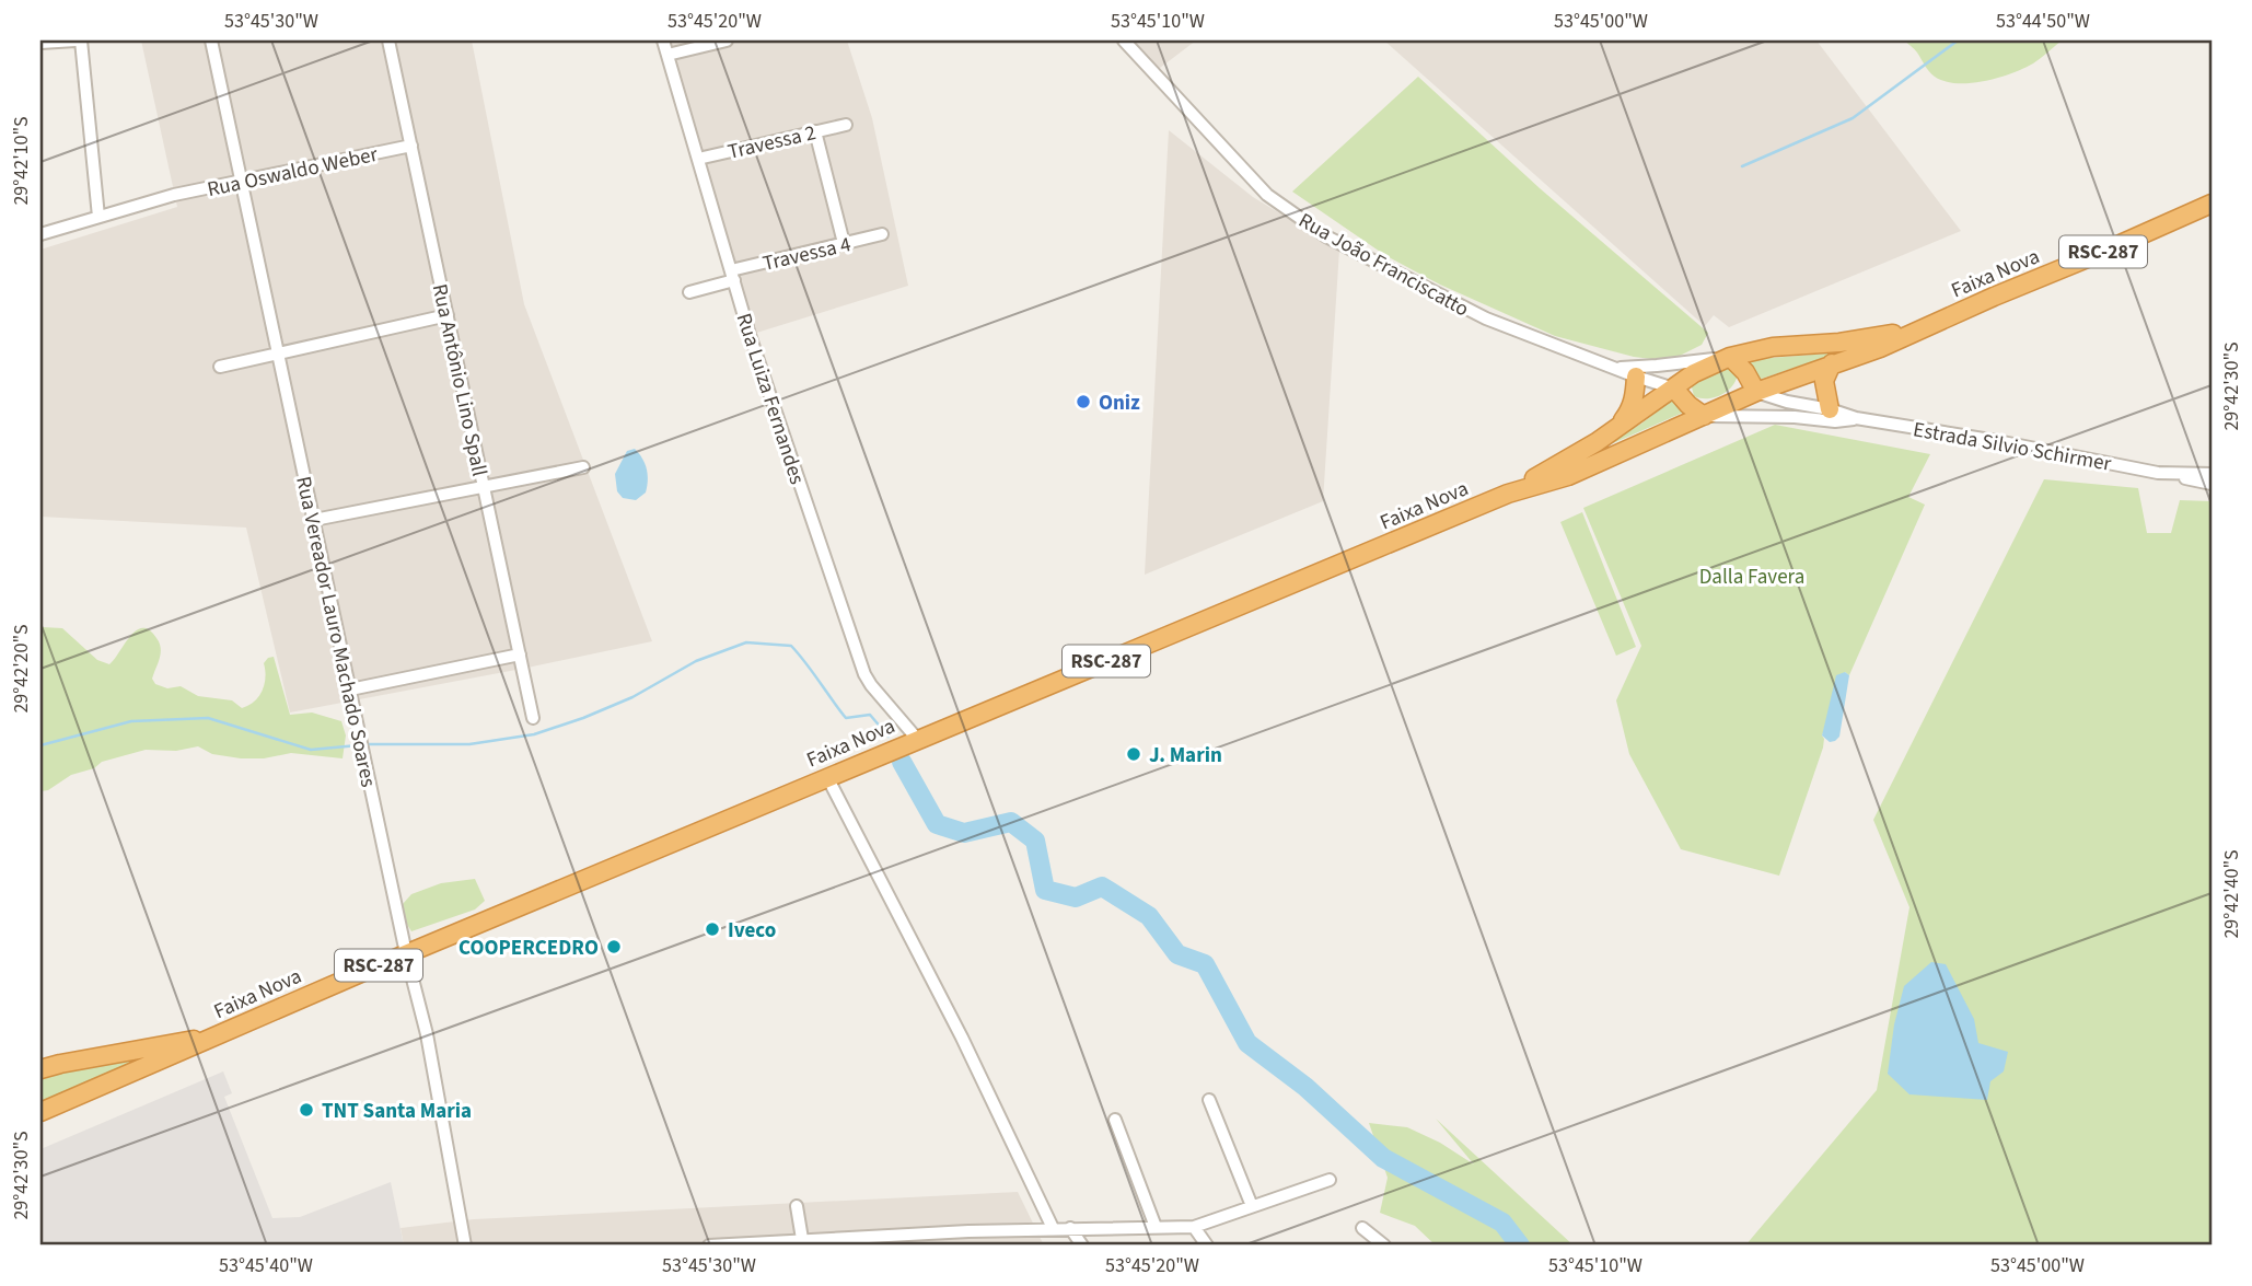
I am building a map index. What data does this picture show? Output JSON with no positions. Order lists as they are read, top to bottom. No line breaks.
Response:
{"streets":{"highway":["RSC-287","Faixa Nova"],"street":["Travessa 2","Rua Oswaldo Weber","Travessa 4","Rua João Franciscatto","Rua Antônio Lino Spall","Rua Luiza Fernandes","Estrada Silvio Schirmer","Rua Vereador Lauro Machado Soares"]},"crossings":[["Travessa 2","Rua Luiza Fernandes"],["Rua Oswaldo Weber","Rua Antônio Lino Spall"],["Rua Oswaldo Weber","Rua Vereador Lauro Machado Soares"],["Travessa 4","Rua Luiza Fernandes"],["Rua João Franciscatto","Faixa Nova"],["Faixa Nova","Rua Luiza Fernandes"],["Faixa Nova","Estrada Silvio Schirmer"],["Faixa Nova","Rua Vereador Lauro Machado Soares"]],"parks":["Dalla Favera"],"places":["Oniz","J. Marin","Iveco","COOPERCEDRO","TNT Santa Maria"],"coordinates":["53°45'30\"W","53°45'20\"W","53°45'10\"W","53°45'00\"W","53°44'50\"W","29°42'10\"S","29°42'30\"S","29°42'20\"S","29°42'40\"S","53°45'40\"W"]}
